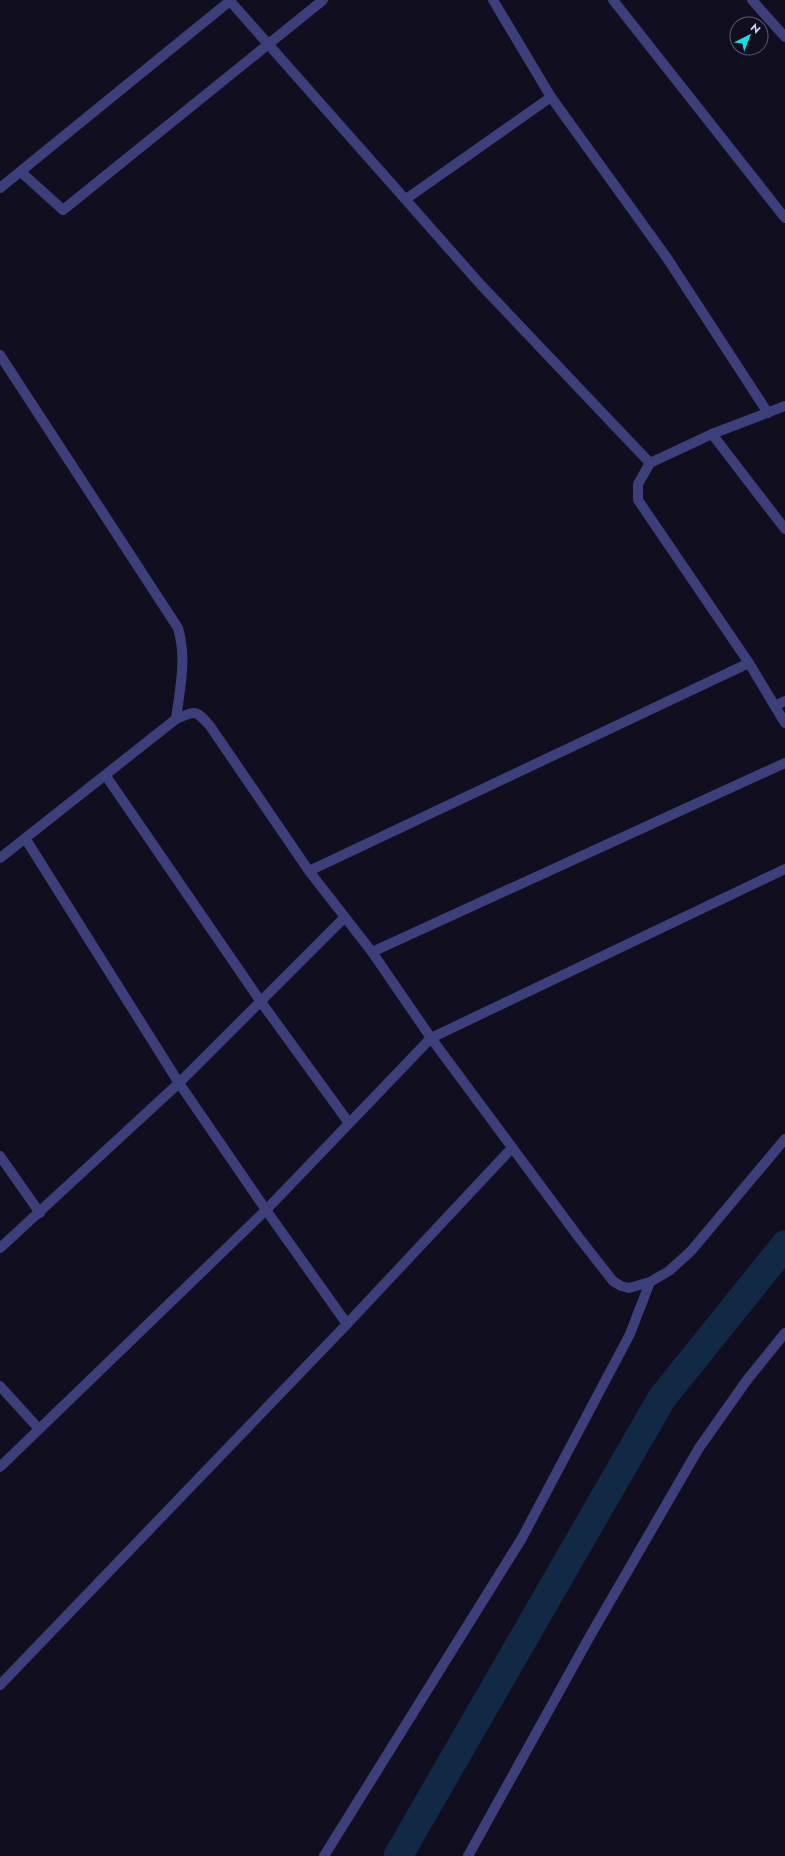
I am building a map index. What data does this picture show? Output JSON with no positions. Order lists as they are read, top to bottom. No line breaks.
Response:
{"north":"top right"}
